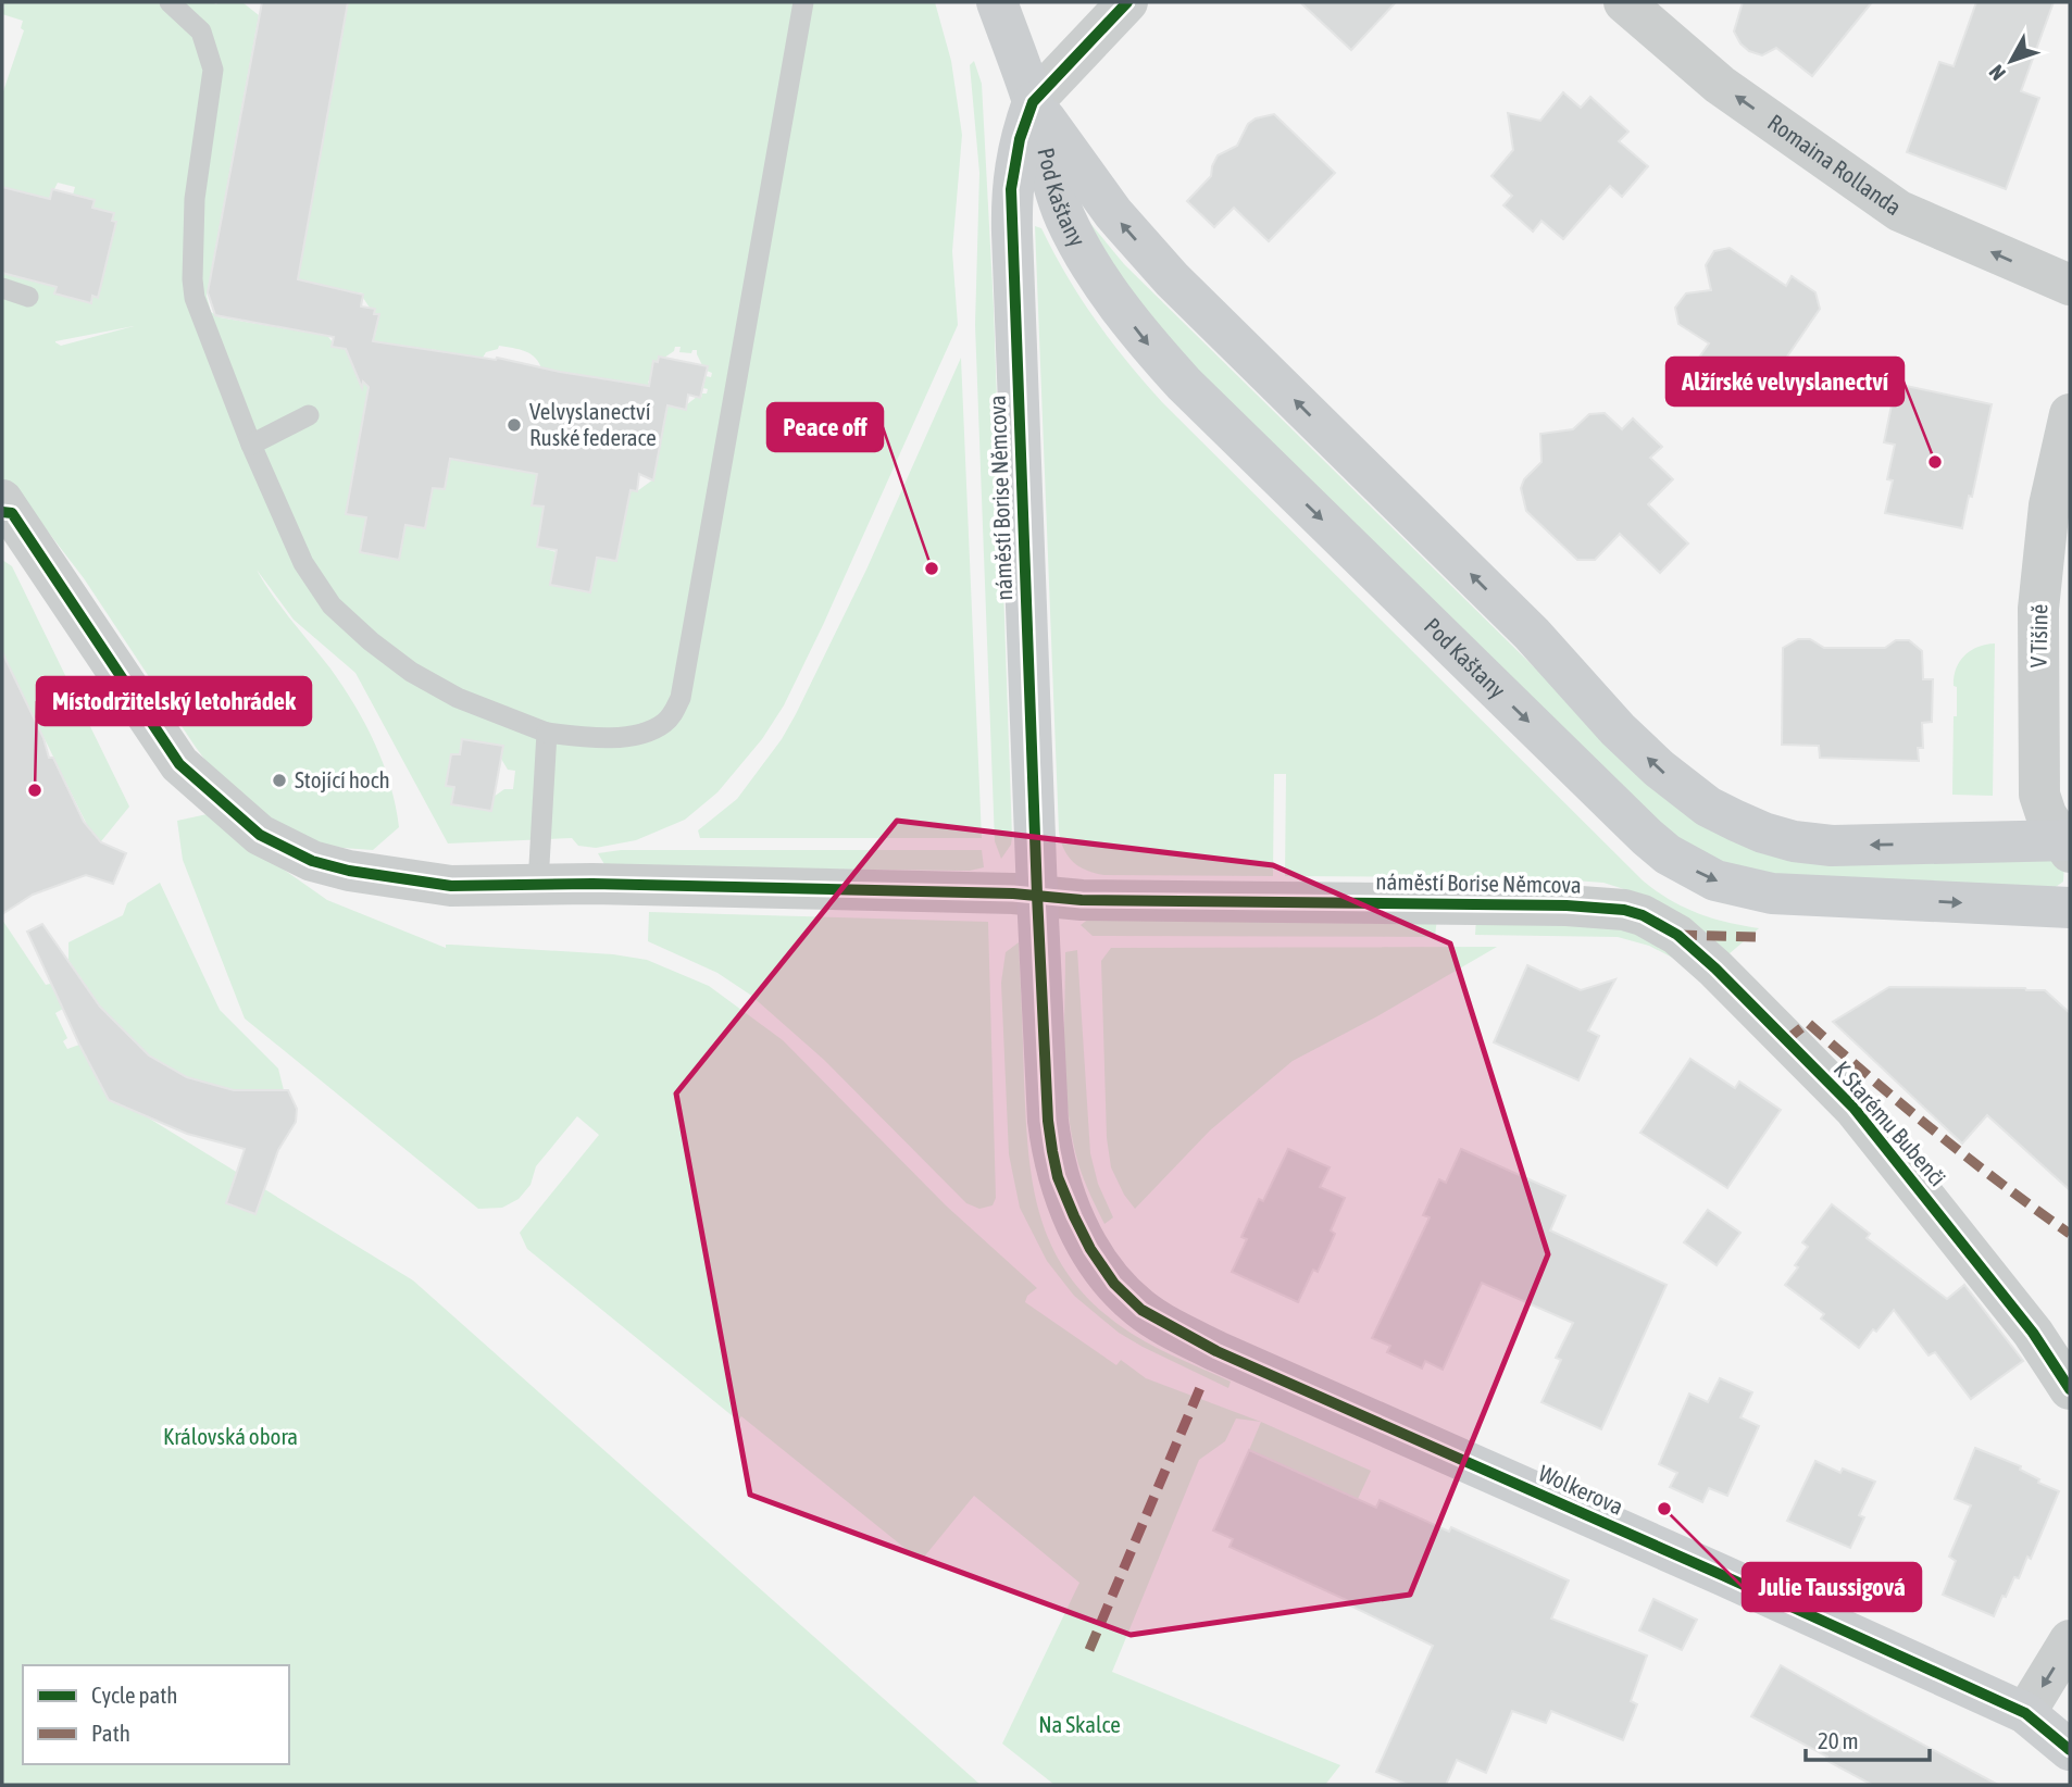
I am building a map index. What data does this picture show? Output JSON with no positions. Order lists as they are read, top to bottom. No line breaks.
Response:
{"streets":{"main road":["Pod Kaštany","náměstí Borise Němcova","Wolkerova"],"street":["Romaina Rollanda","V Tišině","K Starému Bubenči"]},"crossings":[["Pod Kaštany","náměstí Borise Němcova"],["Pod Kaštany","V Tišině"],["náměstí Borise Němcova","K Starému Bubenči"],["náměstí Borise Němcova","Wolkerova"]],"one_way":["Romaina Rollanda"],"parks":["Královská obora","Na Skalce"],"places":["Velvyslanectví Ruské federace","Alžírské velvyslanectví","Peace off","Stojící hoch","Místodržitelský letohrádek","Julie Taussigová"],"legend":["Cycle path","Path"],"scale_bar":"20 m","north":"bottom left"}
